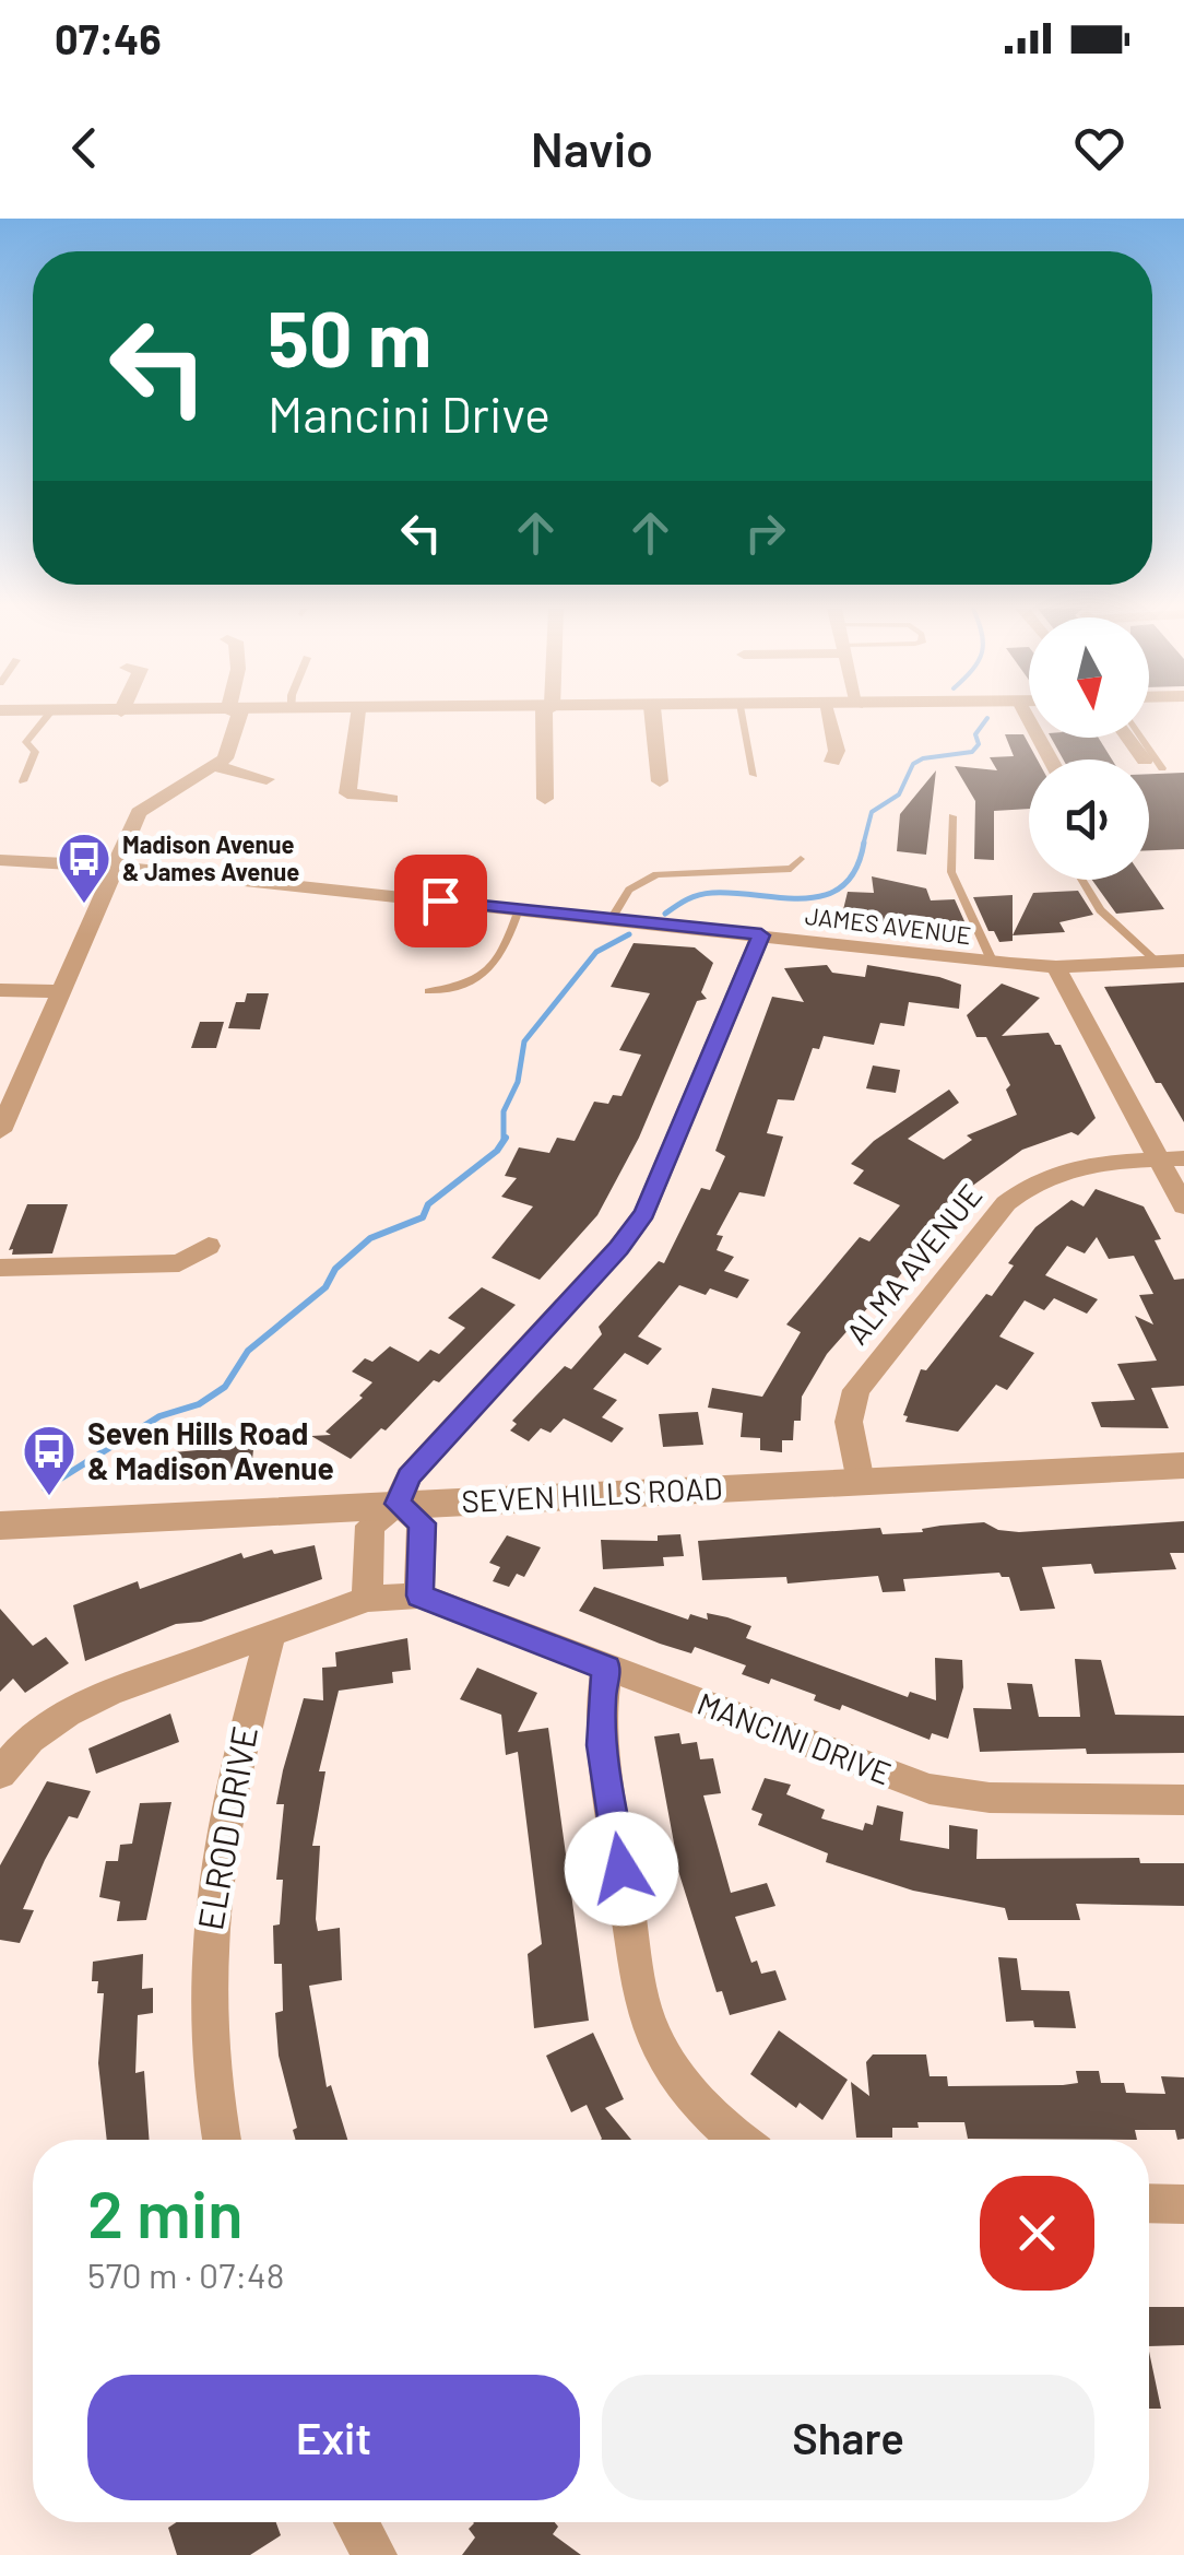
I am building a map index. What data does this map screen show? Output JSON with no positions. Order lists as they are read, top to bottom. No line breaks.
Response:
{"streets":{"street":["JAMES AVENUE","ALMA AVENUE","SEVEN HILLS ROAD","MANCINI DRIVE","ELROD DRIVE"]},"crossings":[["ALMA AVENUE","SEVEN HILLS ROAD"]],"places":{"bus stop":["Madison Avenue & James Avenue","Seven Hills Road & Madison Avenue"]},"north":"bottom","page":{"status":"07:46","header":"Navio","turn":["50 m","Mancini Drive"],"heading":["2 min","570 m · 07:48"],"buttons":["Exit","Share"]}}
